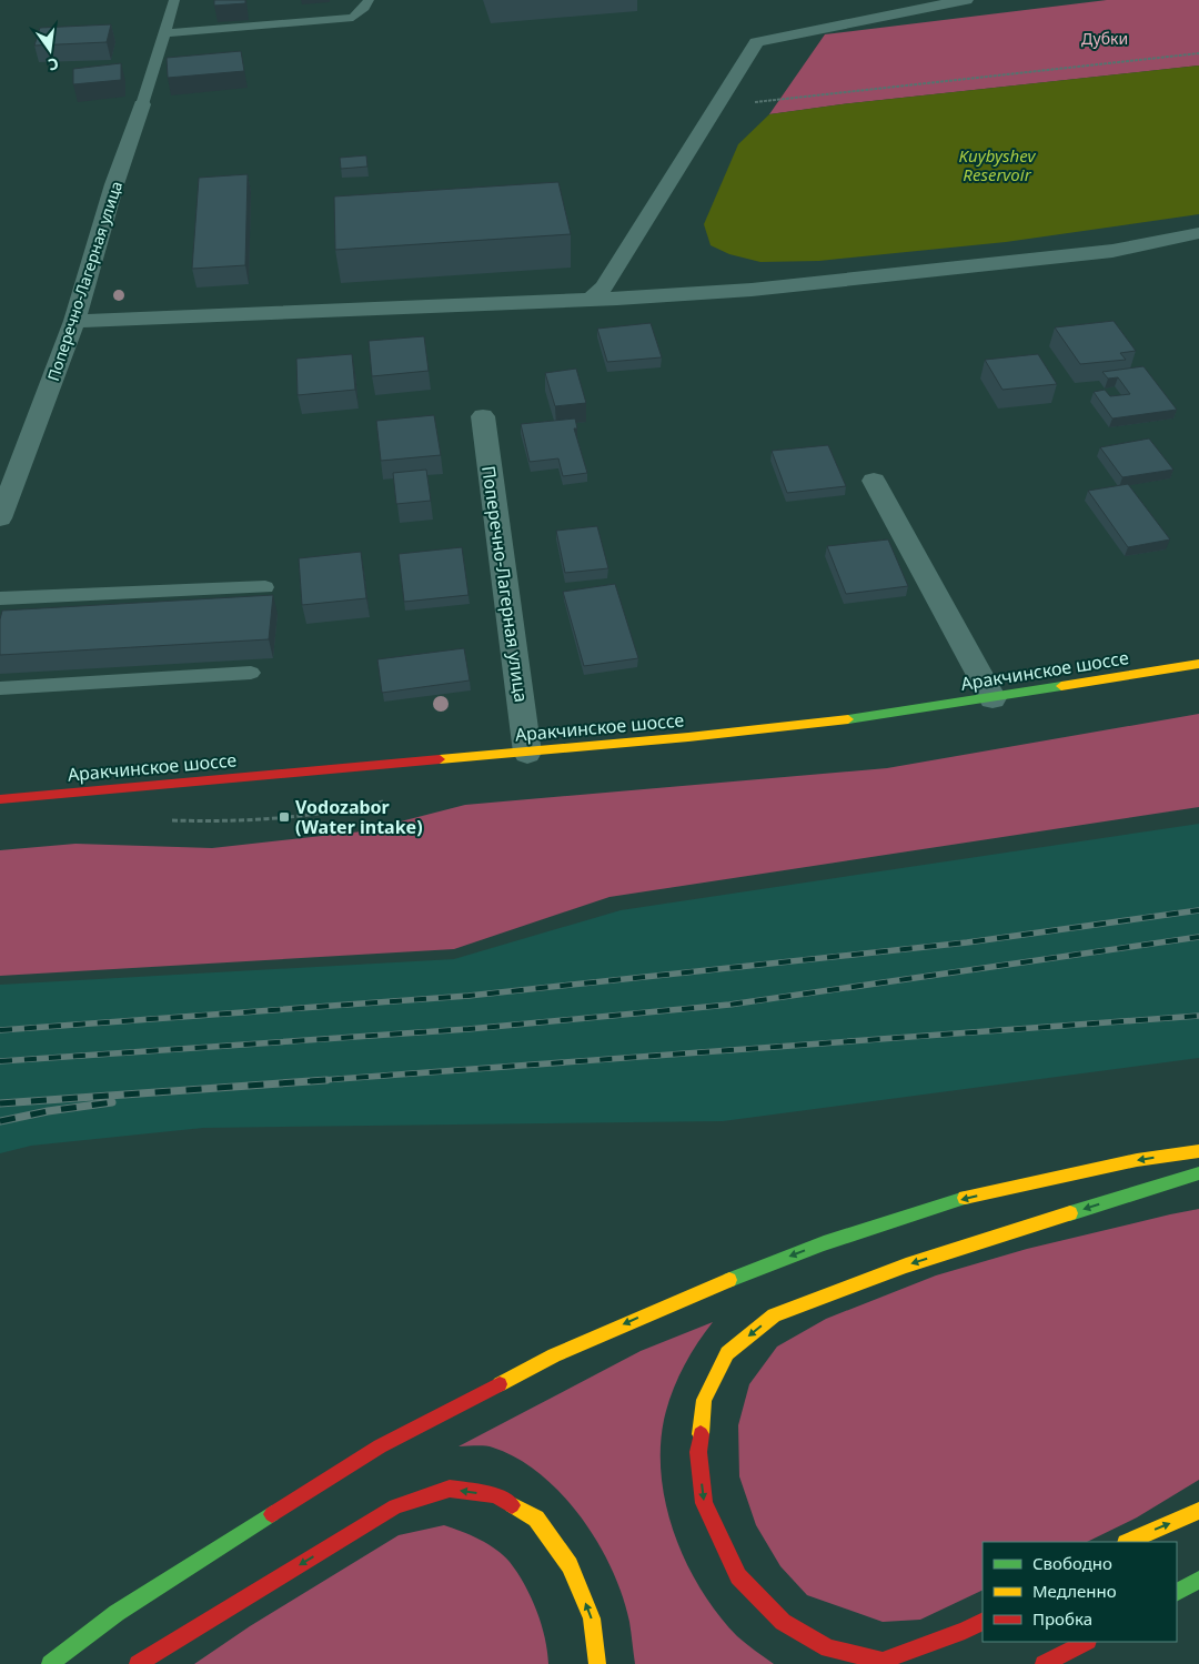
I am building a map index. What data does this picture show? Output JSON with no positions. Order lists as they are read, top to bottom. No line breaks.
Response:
{"streets":{"main road":["Аракчинское шоссе"],"street":["Поперечно-Лагерная улица"]},"crossings":[["Поперечно-Лагерная улица","Аракчинское шоссе"]],"water":["Kuybyshev Reservoir"],"parks":["Дубки"],"places":{"transit":["Vodozabor (Water intake)"]},"legend":["Свободно","Медленно","Пробка"],"north":"bottom"}
